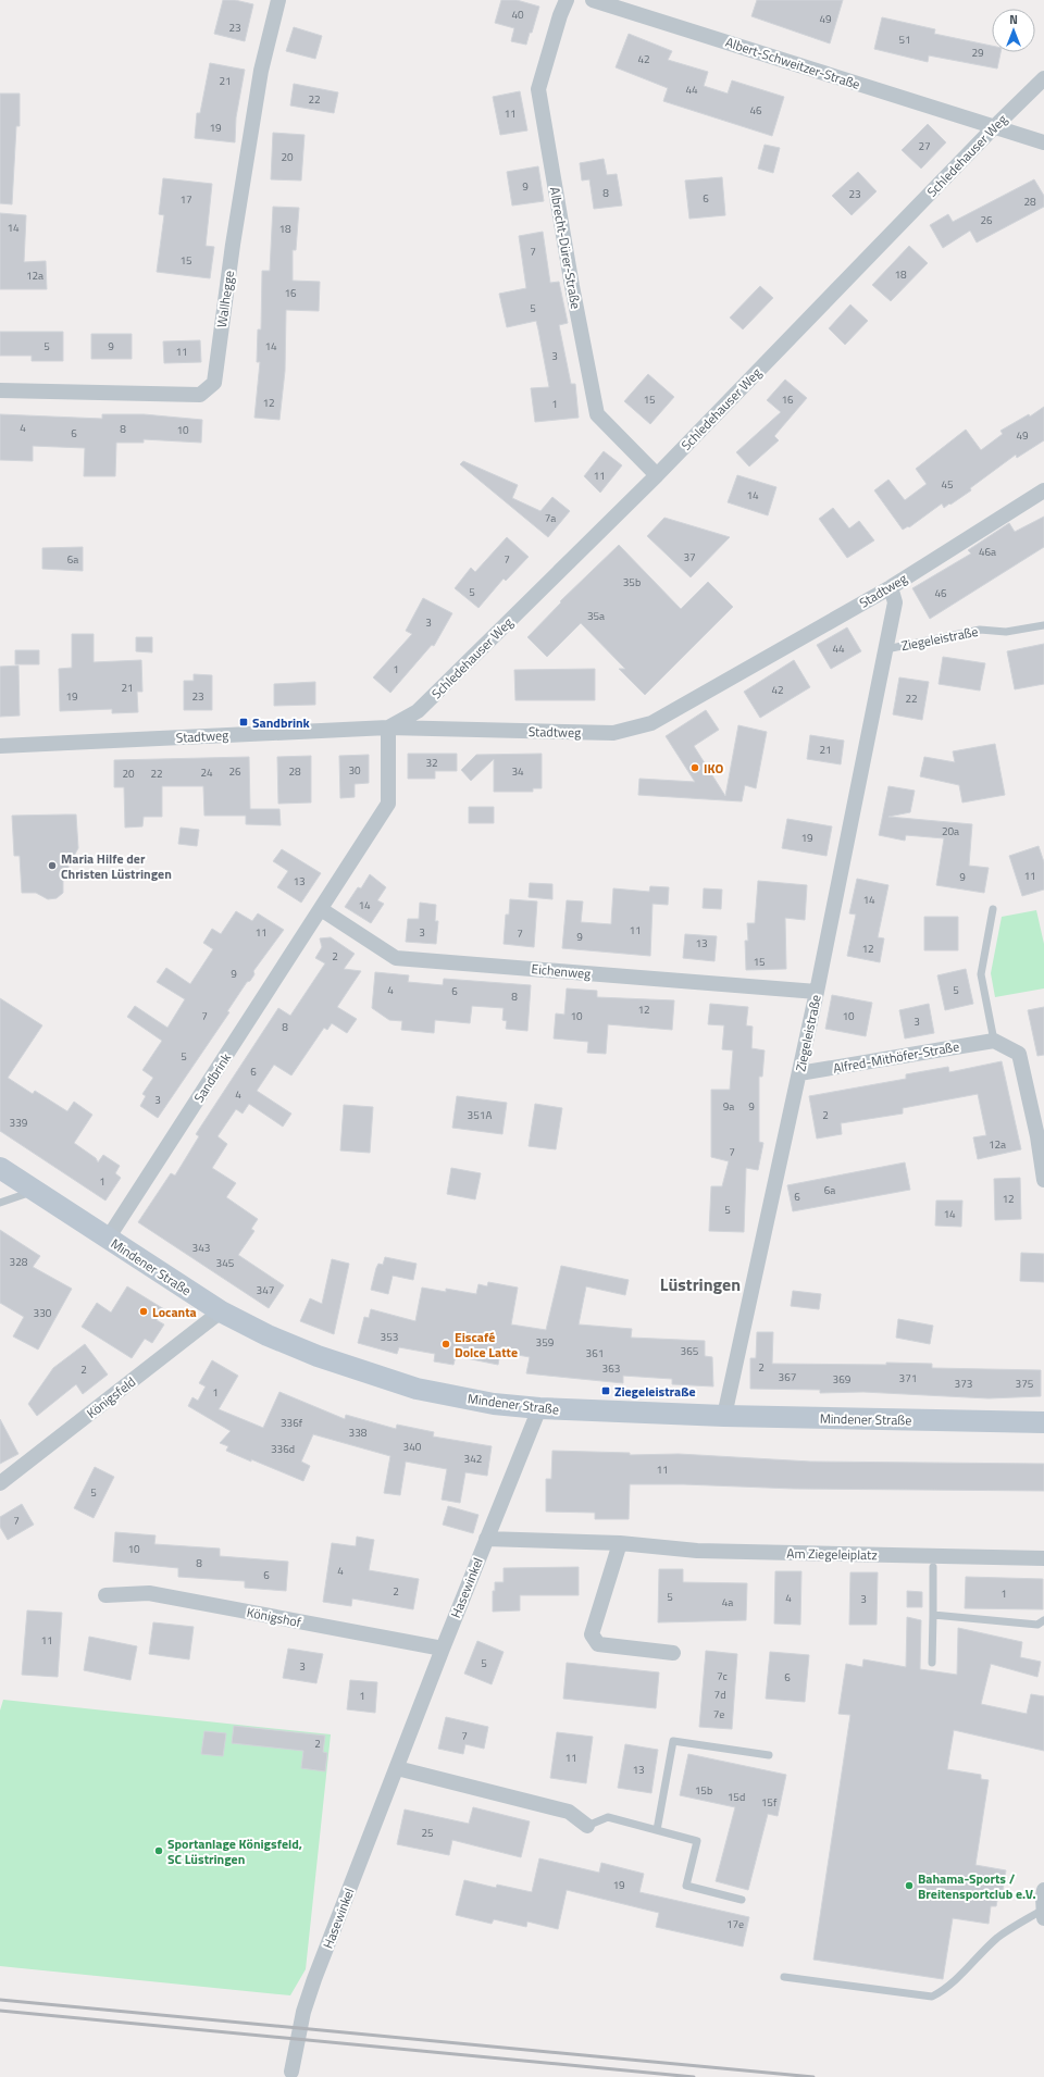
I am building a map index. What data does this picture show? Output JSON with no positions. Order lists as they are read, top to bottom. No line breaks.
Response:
{"streets":{"main road":["Mindener Straße"],"street":["Albert-Schweitzer-Straße","Schledehauser Weg","Albrecht-Dürer-Straße","Wallhegge","Stadtweg","Ziegeleistraße","Eichenweg","Alfred-Mithöfer-Straße","Sandbrink","Königsfeld","Am Ziegeleiplatz","Hasewinkel","Königshof"]},"crossings":[["Albert-Schweitzer-Straße","Schledehauser Weg"],["Schledehauser Weg","Albrecht-Dürer-Straße"],["Schledehauser Weg","Stadtweg"],["Schledehauser Weg","Sandbrink"],["Stadtweg","Ziegeleistraße"],["Stadtweg","Sandbrink"],["Ziegeleistraße","Eichenweg"],["Ziegeleistraße","Alfred-Mithöfer-Straße"],["Ziegeleistraße","Mindener Straße"],["Eichenweg","Sandbrink"],["Sandbrink","Mindener Straße"],["Mindener Straße","Königsfeld"],["Mindener Straße","Hasewinkel"],["Am Ziegeleiplatz","Hasewinkel"],["Hasewinkel","Königshof"]],"districts":["Lüstringen"],"places":{"transit":["Sandbrink","Ziegeleistraße"],"other":["IKO","Maria Hilfe der Christen Lüstringen","Locanta","Eiscafé Dolce Latte","Sportanlage Königsfeld, SC Lüstringen","Bahama-Sports / Breitensportclub e.V."]},"house_numbers":["40","49","23","51","29","42","21","44","22","46","11","19","27","20","9","8","23","6","17","28","26","14","18","7","15","18","12a","16","5","5","9","14","11","3","15","16","12","1","4","8","10","6","49","11","45","14","7a","46a","37","6a","7","35b","5","46","35a","3","44","1","21","42","19","23","22","21","32","30","26","28","34","24","20","22","20a","19","11","9","13","14","14","11","11","3","7","9","13","12","2","15","9","4","5","6","8","12","7","10","10","3","8","5","6","4","3","9a","9","351A","2","339","12a","7","1","6a","6","12","5","14","343","328","345","347","330","353","359","365","361","2","363","2","367","371","369","373","375","1","336f","338","340","336d","342","11","5","7","10","8","4","6","2","1","5","4","3","4a","11","5","3","7c","6","7d","1","7e","7","2","11","13","15b","15d","15f","25","19","17e"],"north":"top"}
